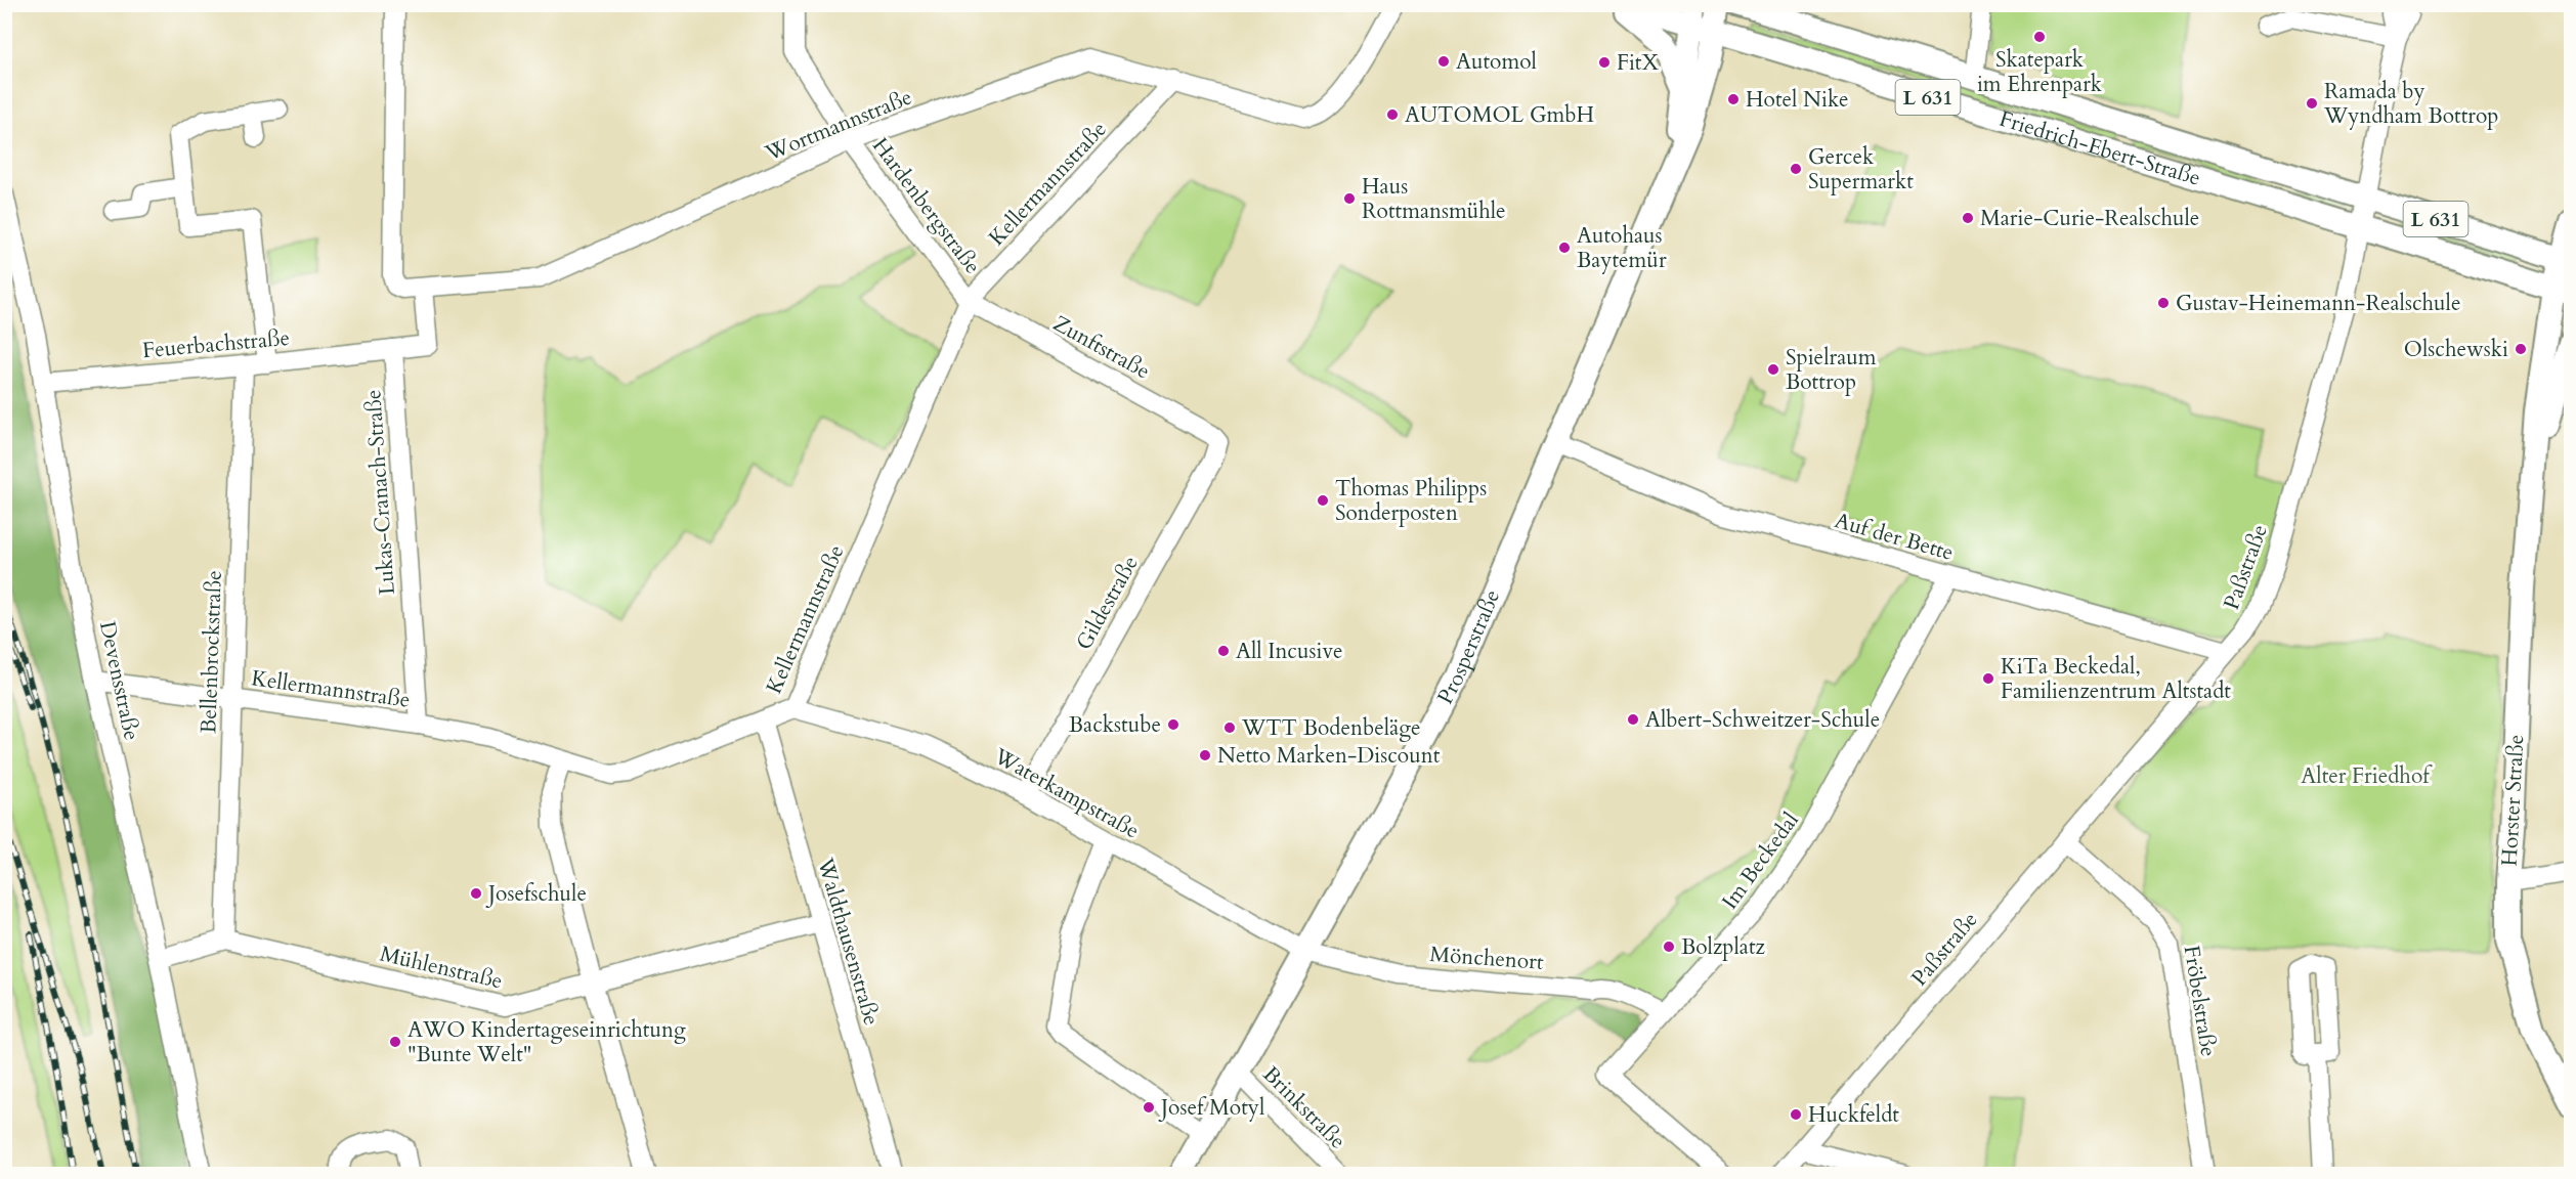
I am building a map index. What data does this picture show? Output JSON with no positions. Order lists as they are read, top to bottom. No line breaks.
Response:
{"streets":{"main road":["L 631","Friedrich-Ebert-Straße","Prosperstraße","Horster Straße"],"street":["Wortmannstraße","Kellermannstraße","Hardenbergstraße","Feuerbachstraße","Zunftstraße","Lukas-Cranach-Straße","Auf der Bette","Paßstraße","Gildestraße","Bellenbrockstraße","Devensstraße","Waterkampstraße","Im Beckedal","Waldthausenstraße","Mönchenort","Mühlenstraße","Fröbelstraße","Brinkstraße"]},"crossings":[["Wortmannstraße","Kellermannstraße"],["Wortmannstraße","Hardenbergstraße"],["Friedrich-Ebert-Straße","Paßstraße"],["Friedrich-Ebert-Straße","Prosperstraße"],["Friedrich-Ebert-Straße","Horster Straße"],["Kellermannstraße","Hardenbergstraße"],["Kellermannstraße","Zunftstraße"],["Kellermannstraße","Lukas-Cranach-Straße"],["Kellermannstraße","Bellenbrockstraße"],["Kellermannstraße","Devensstraße"],["Kellermannstraße","Waterkampstraße"],["Kellermannstraße","Waldthausenstraße"],["Hardenbergstraße","Zunftstraße"],["Feuerbachstraße","Lukas-Cranach-Straße"],["Feuerbachstraße","Bellenbrockstraße"],["Feuerbachstraße","Devensstraße"],["Zunftstraße","Gildestraße"],["Auf der Bette","Paßstraße"],["Auf der Bette","Prosperstraße"],["Auf der Bette","Im Beckedal"],["Paßstraße","Fröbelstraße"],["Gildestraße","Waterkampstraße"],["Prosperstraße","Waterkampstraße"],["Prosperstraße","Mönchenort"],["Prosperstraße","Brinkstraße"],["Bellenbrockstraße","Mühlenstraße"],["Devensstraße","Mühlenstraße"],["Waterkampstraße","Mönchenort"],["Im Beckedal","Mönchenort"],["Waldthausenstraße","Mühlenstraße"]],"parks":["Alter Friedhof"],"places":["Skatepark im Ehrenpark","Automol","FitX","Hotel Nike","Ramada by Wyndham Bottrop","AUTOMOL GmbH","Gercek Supermarkt","Haus Rottmansmühle","Marie-Curie-Realschule","Autohaus Baytemür","Gustav-Heinemann-Realschule","Olschewski","Spielraum Bottrop","Thomas Philipps Sonderposten","All Incusive","KiTa Beckedal, Familienzentrum Altstadt","Albert-Schweitzer-Schule","Backstube","WTT Bodenbeläge","Netto Marken-Discount","Josefschule","Bolzplatz","AWO Kindertageseinrichtung \"Bunte Welt\"","Josef Motyl","Huckfeldt"]}
